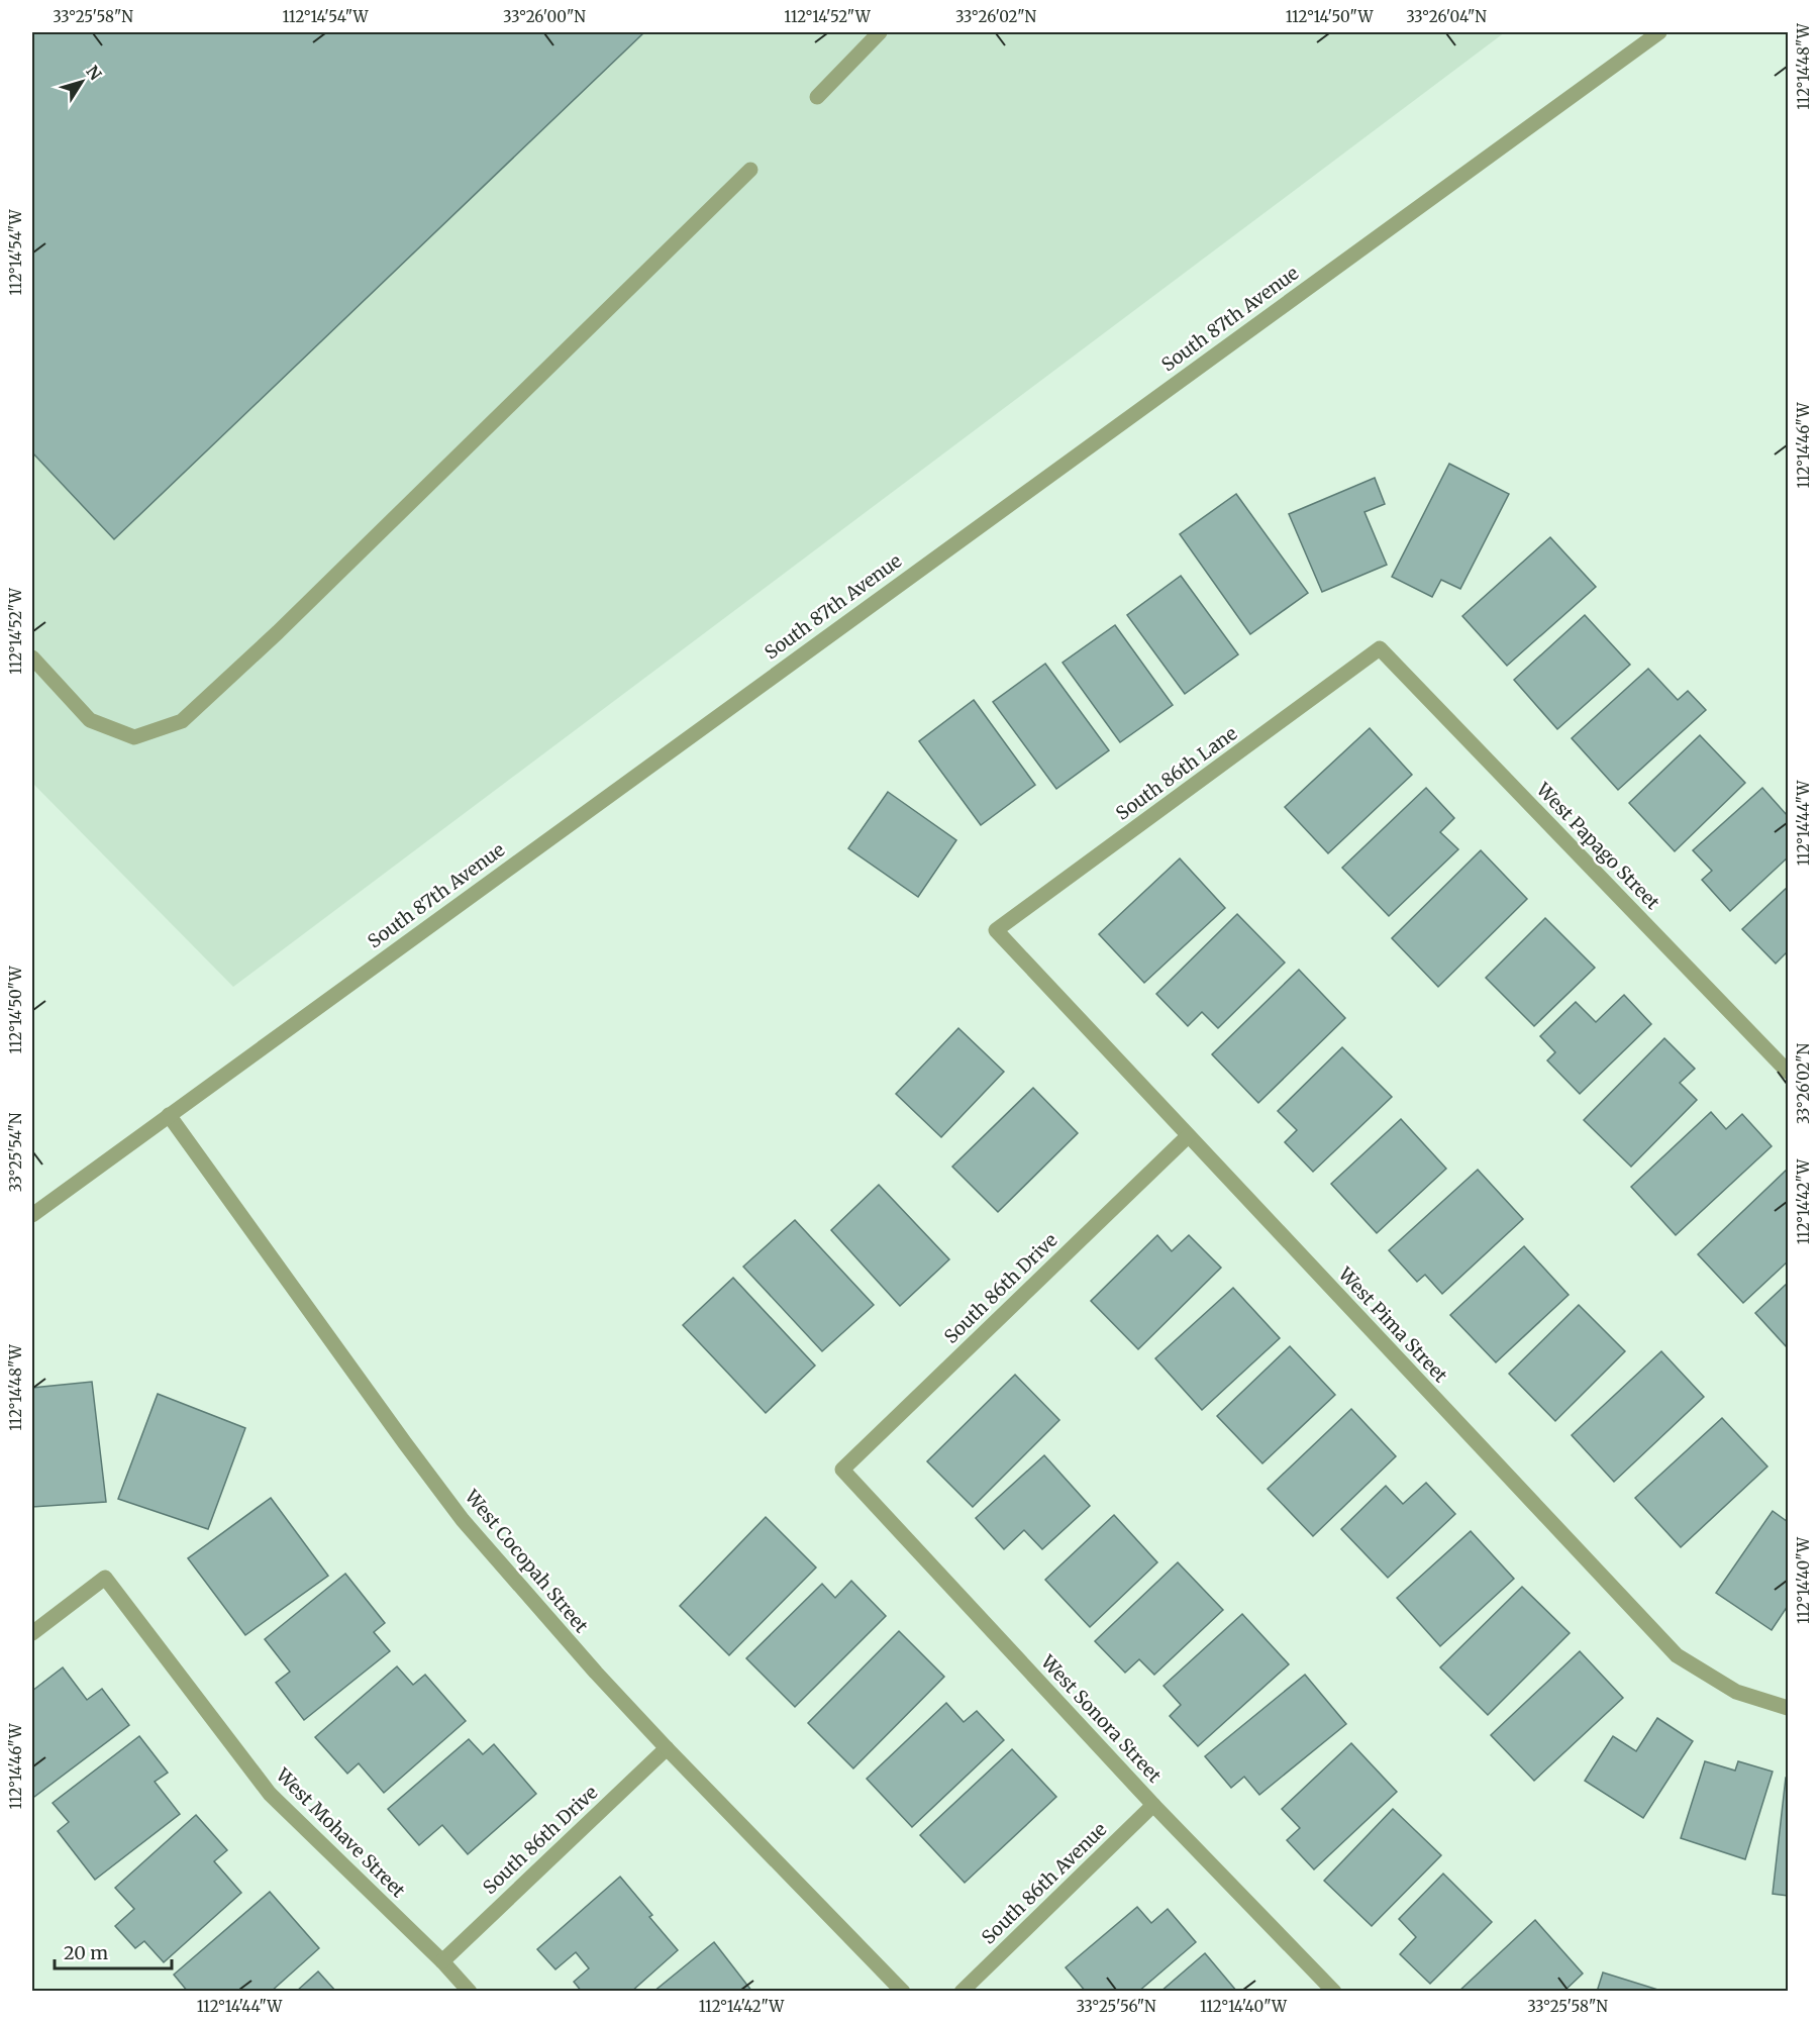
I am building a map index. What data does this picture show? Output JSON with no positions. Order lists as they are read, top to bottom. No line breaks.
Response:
{"streets":{"street":["South 87th Avenue","South 86th Lane","West Papago Street","South 86th Drive","West Pima Street","West Cocopah Street","West Sonora Street","West Mohave Street","South 86th Avenue"]},"crossings":[["South 87th Avenue","West Cocopah Street"],["South 86th Lane","West Papago Street"],["South 86th Lane","West Pima Street"],["South 86th Drive","West Pima Street"],["South 86th Drive","West Cocopah Street"],["South 86th Drive","West Sonora Street"],["South 86th Drive","West Mohave Street"],["West Sonora Street","South 86th Avenue"]],"scale_bar":"20 m","north":"top right","coordinates":["33°25'58\"N","112°14'54\"W","33°26'00\"N","112°14'52\"W","33°26'02\"N","112°14'50\"W","33°26'04\"N","112°14'48\"W","112°14'46\"W","112°14'44\"W","33°25'54\"N","112°14'42\"W","112°14'40\"W","33°25'56\"N"]}
